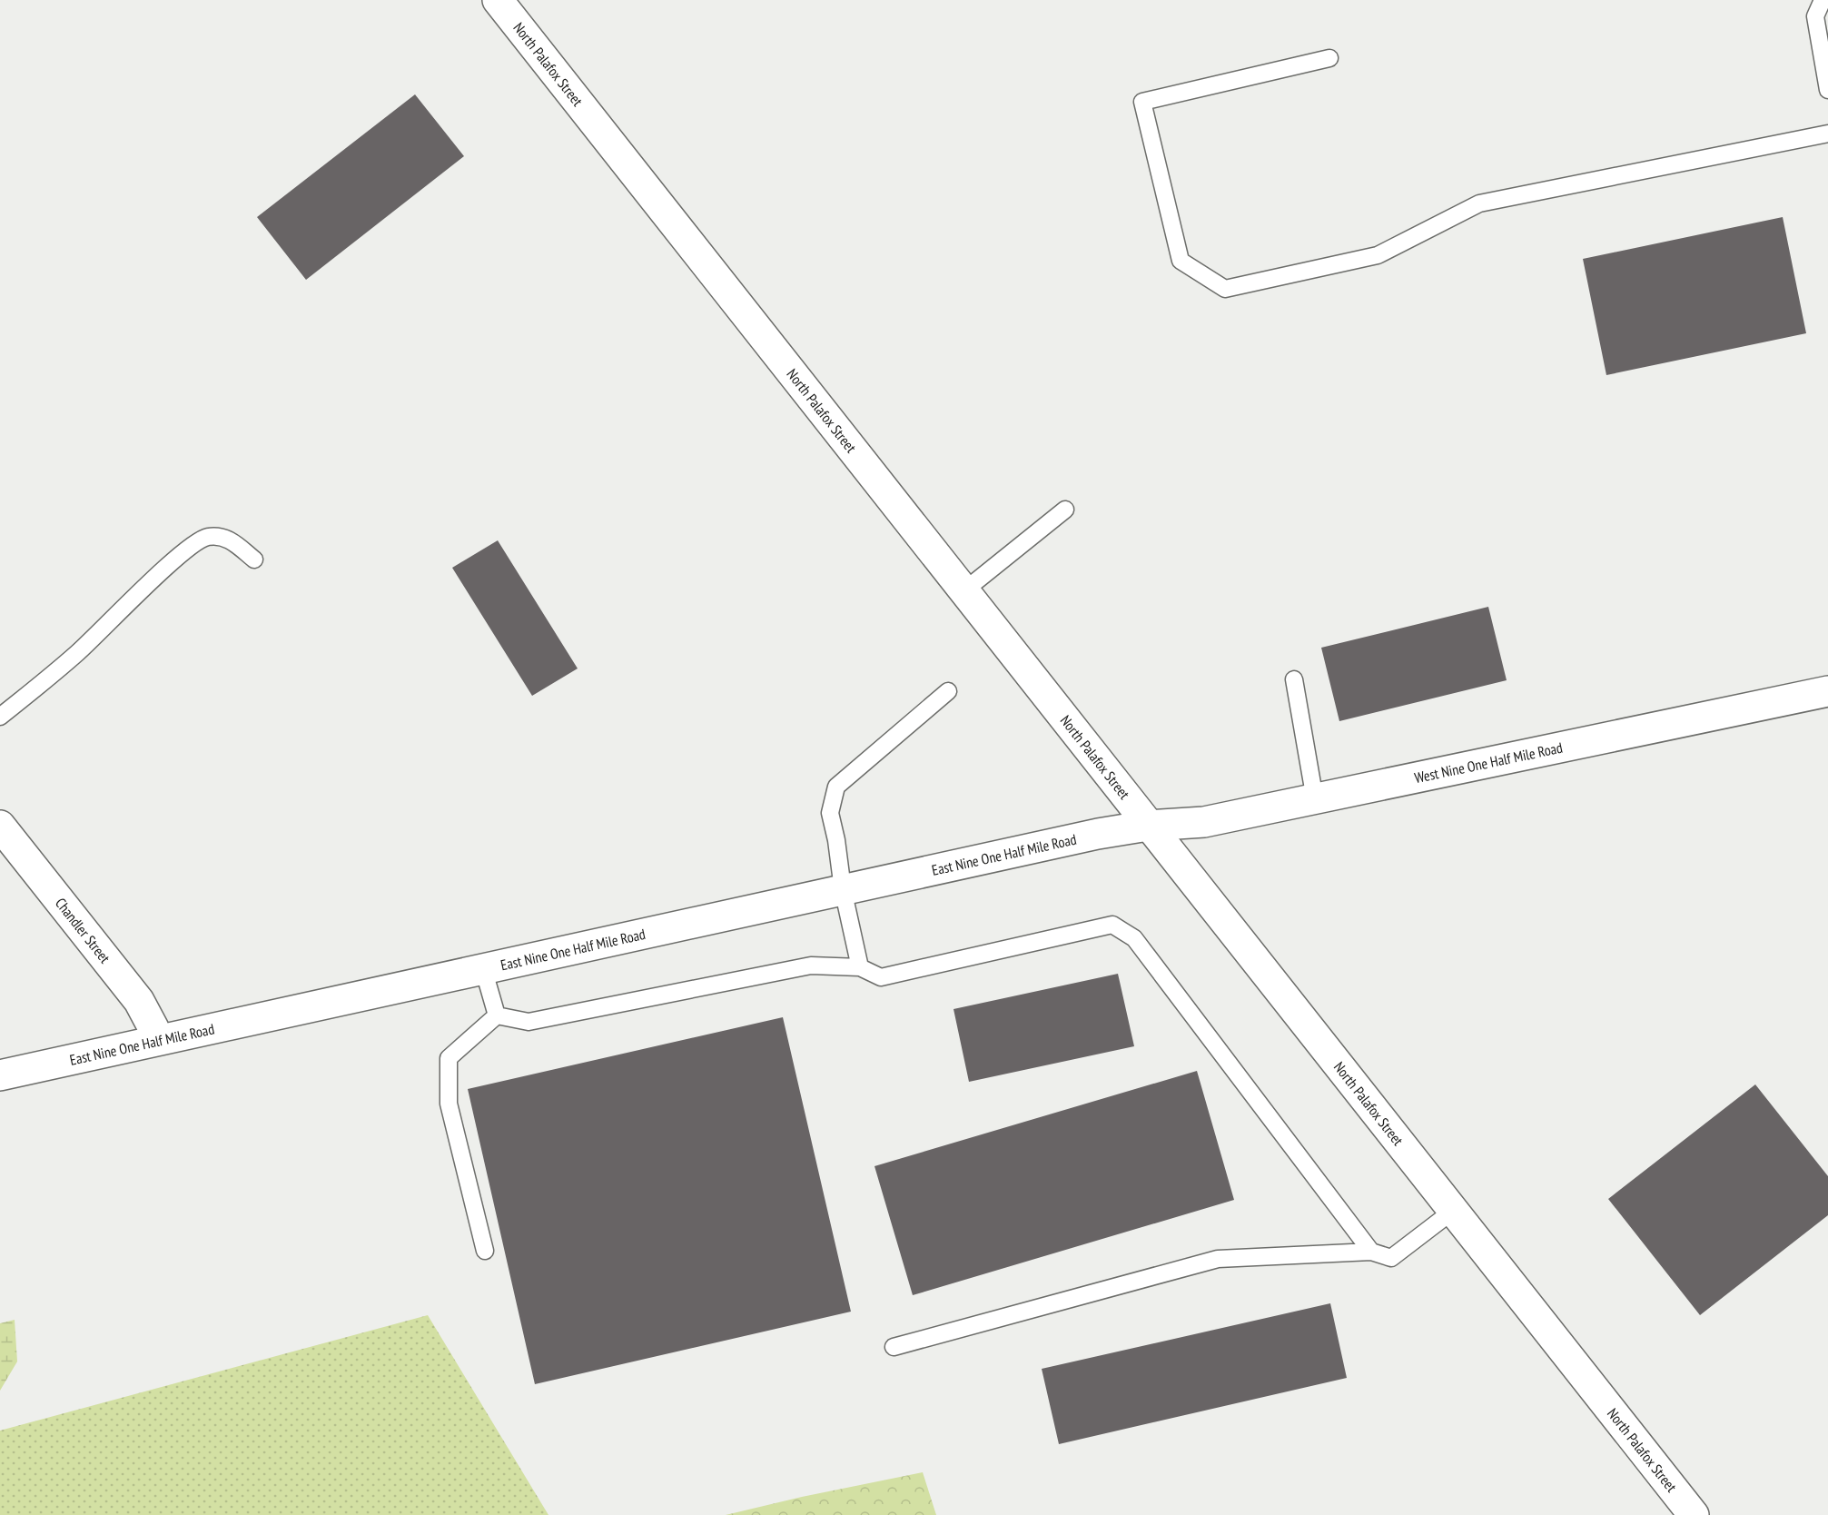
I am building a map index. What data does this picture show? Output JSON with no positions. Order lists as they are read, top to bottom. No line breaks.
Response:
{"streets":{"street":["North Palafox Street","West Nine One Half Mile Road","East Nine One Half Mile Road","Chandler Street"]},"crossings":[["North Palafox Street","West Nine One Half Mile Road"],["North Palafox Street","East Nine One Half Mile Road"],["West Nine One Half Mile Road","East Nine One Half Mile Road"],["East Nine One Half Mile Road","Chandler Street"]]}
